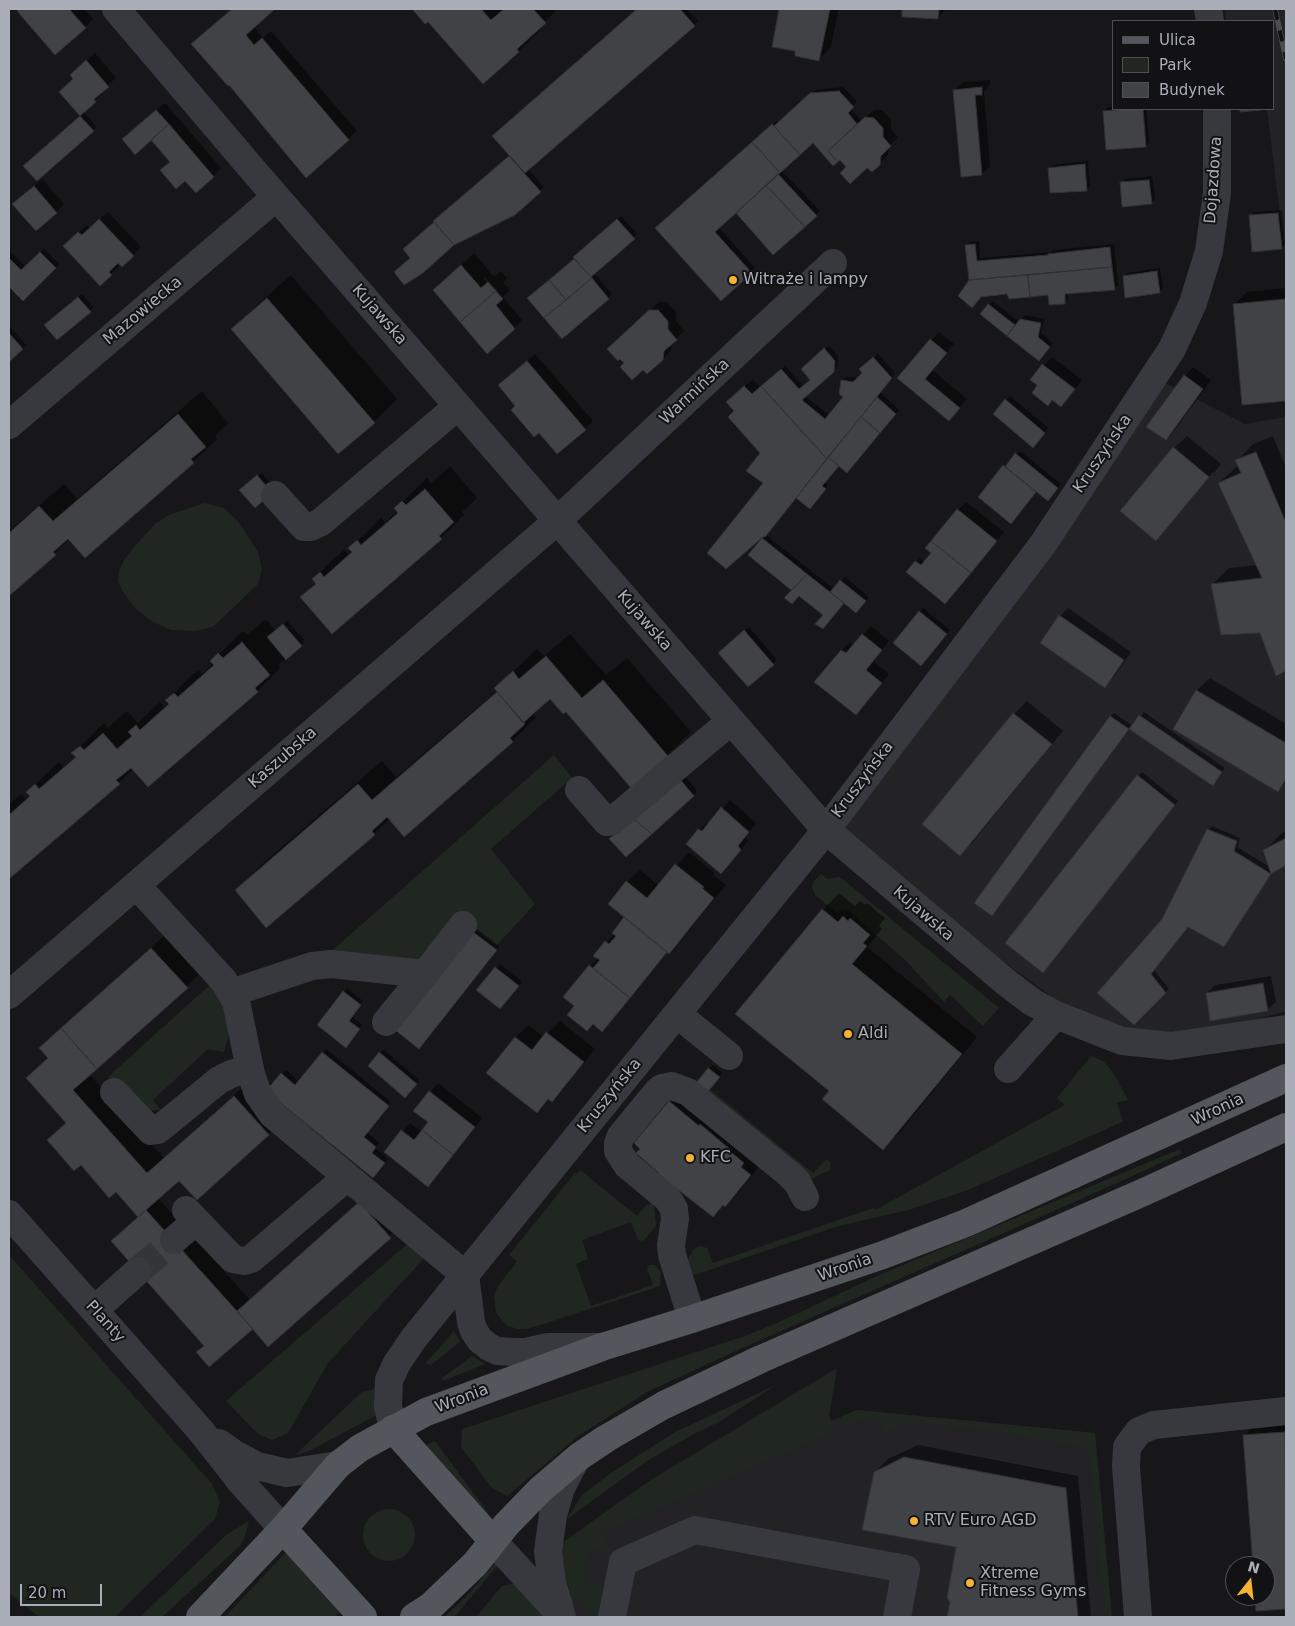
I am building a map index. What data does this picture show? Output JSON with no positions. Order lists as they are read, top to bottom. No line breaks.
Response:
{"streets":{"main road":["Wronia"],"street":["Dojazdowa","Mazowiecka","Kujawska","Warmińska","Kruszyńska","Kaszubska","Planty"]},"crossings":[["Dojazdowa","Kruszyńska"],["Mazowiecka","Kujawska"],["Kujawska","Warmińska"],["Kujawska","Kruszyńska"],["Kujawska","Kaszubska"],["Warmińska","Kaszubska"],["Kruszyńska","Wronia"],["Wronia","Planty"]],"places":["Witraże i lampy","Aldi","KFC","RTV Euro AGD","Xtreme Fitness Gyms"],"legend":["Ulica","Park","Budynek"],"scale_bar":"20 m","north":"top"}
